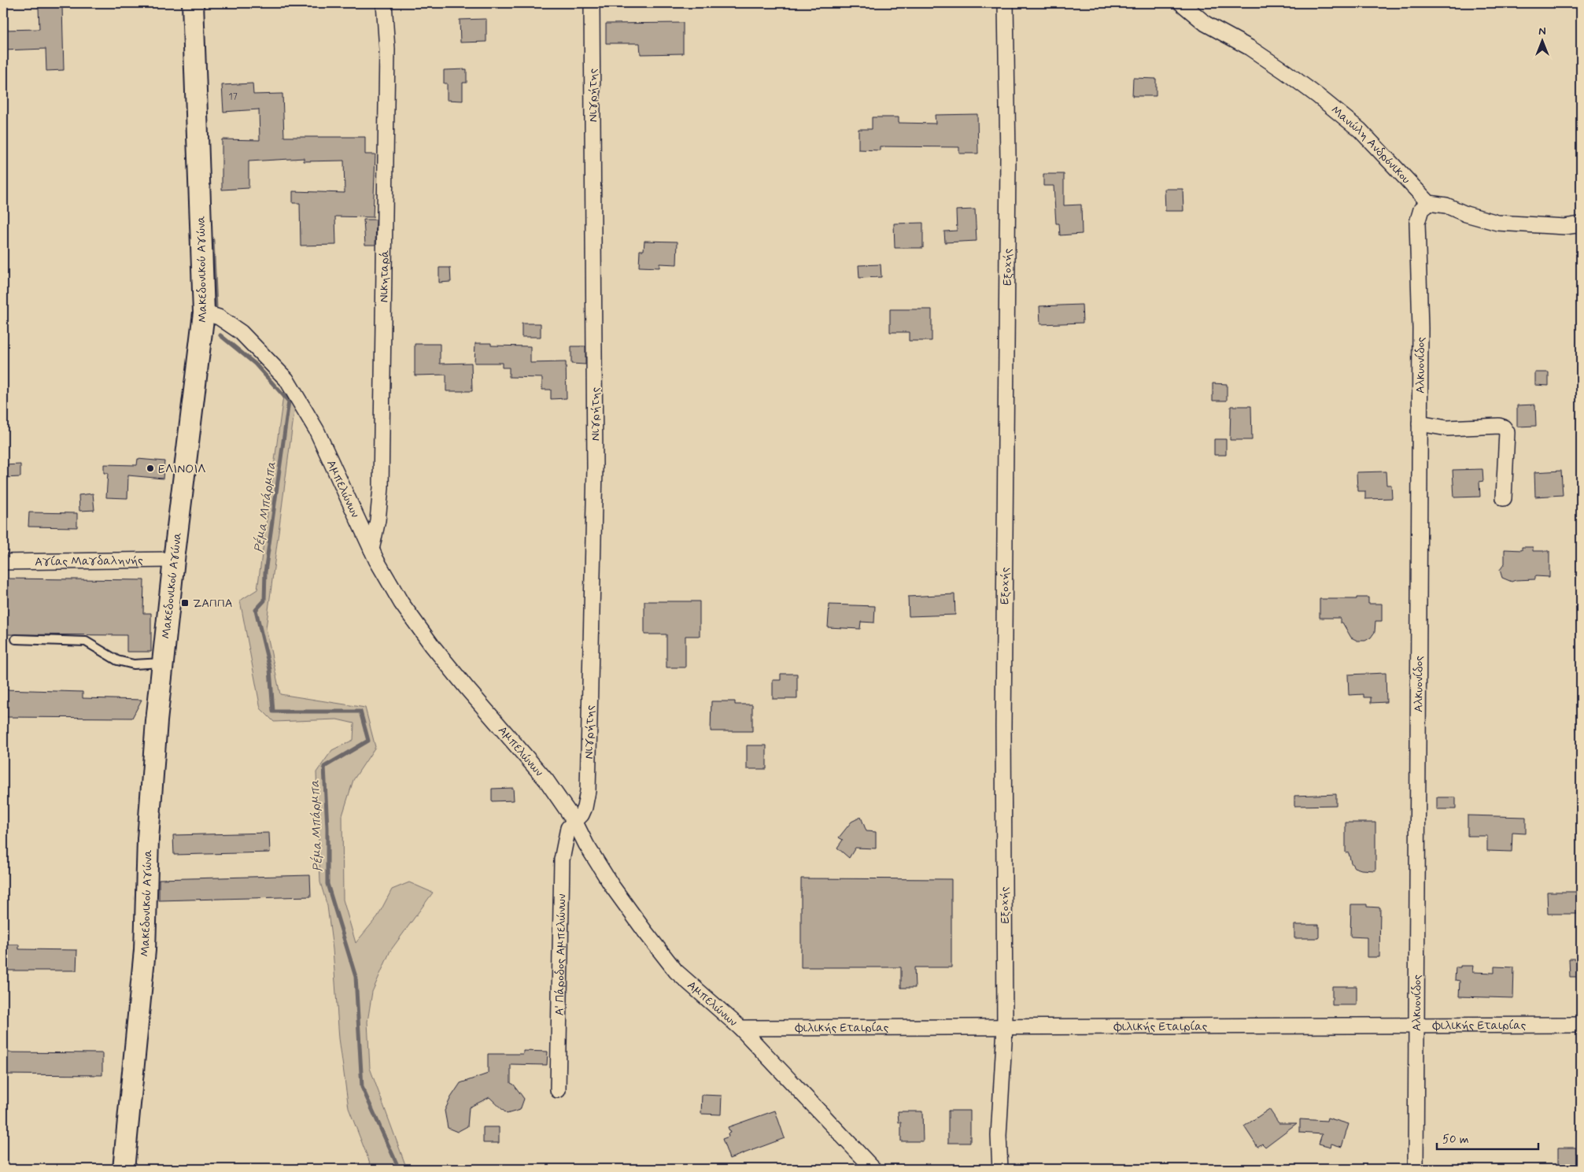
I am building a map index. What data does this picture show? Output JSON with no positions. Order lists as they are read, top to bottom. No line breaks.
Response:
{"streets":{"main road":["Μακεδονικού Αγώνα"],"street":["Νιγρήτης","Μανώλη Ανδρόνικου","Εξοχής","Νικηταρά","Αλκυονίδος","Αμπελώνων","Αγίας Μαγδαληνής","Α' Πάροδος Αμπελώνων","Φιλικής Εταιρίας"]},"crossings":[["Νιγρήτης","Αμπελώνων"],["Νιγρήτης","Α' Πάροδος Αμπελώνων"],["Μανώλη Ανδρόνικου","Αλκυονίδος"],["Εξοχής","Φιλικής Εταιρίας"],["Μακεδονικού Αγώνα","Αμπελώνων"],["Μακεδονικού Αγώνα","Αγίας Μαγδαληνής"],["Νικηταρά","Αμπελώνων"],["Αλκυονίδος","Φιλικής Εταιρίας"],["Αμπελώνων","Α' Πάροδος Αμπελώνων"],["Αμπελώνων","Φιλικής Εταιρίας"]],"water":["Ρέμα Μπάρμπα"],"places":{"other":["ΕΛΙΝΟΙΛ"],"transit":["ΖΑΠΠΑ"]},"house_numbers":["17"],"scale_bar":"50 m","north":"top"}
